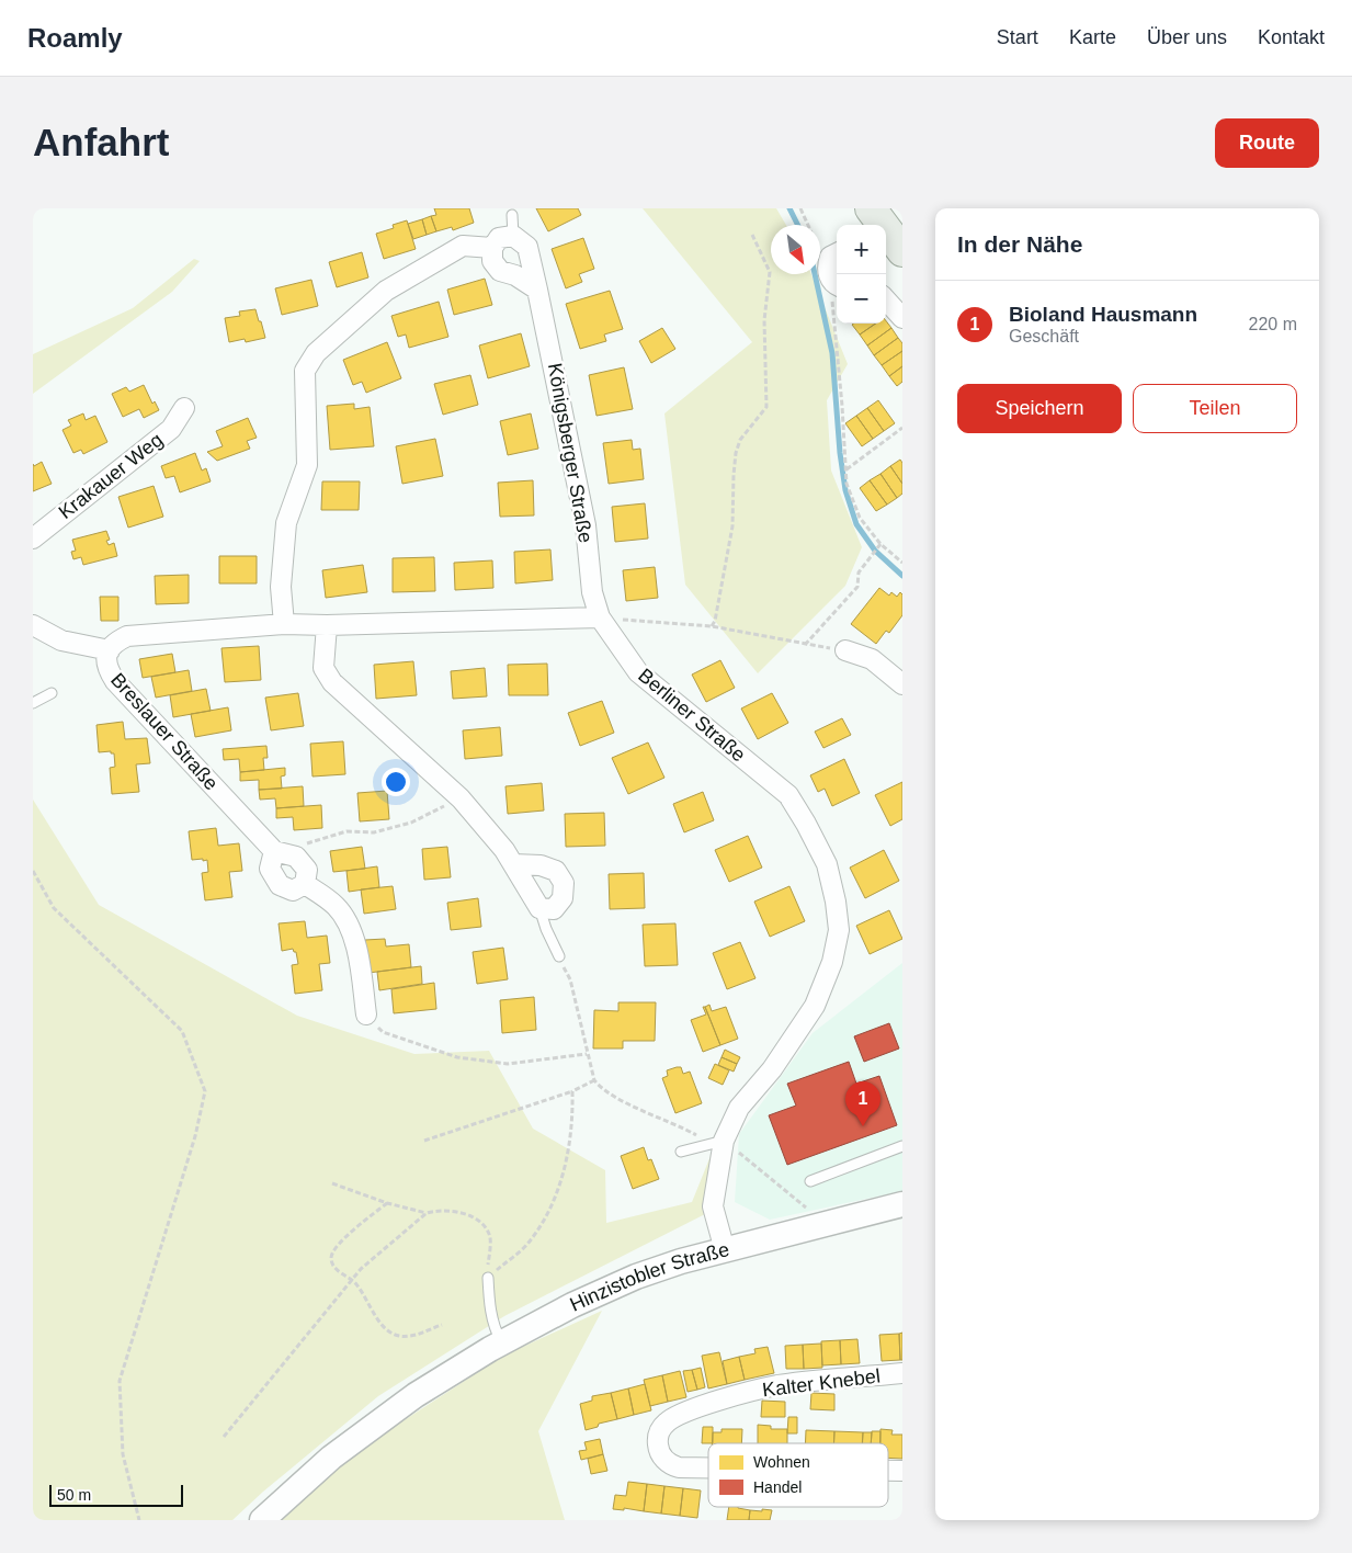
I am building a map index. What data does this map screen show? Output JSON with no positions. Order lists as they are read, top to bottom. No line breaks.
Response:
{"streets":{"street":["Königsberger Straße","Krakauer Weg","Berliner Straße","Breslauer Straße","Hinzistobler Straße","Kalter Knebel"]},"crossings":[["Königsberger Straße","Berliner Straße"],["Berliner Straße","Hinzistobler Straße"]],"legend":["Wohnen","Handel"],"scale_bar":"50 m","north":"bottom right","page":{"header":"Roamly","nav":["Start","Karte","Über uns","Kontakt"],"buttons":["Route",["Speichern","Teilen"]],"title":"Anfahrt","heading":"In der Nähe","map_buttons":["+","−"],"list":[{"mark":"1","name":"Bioland Hausmann","note":"Geschäft","value":"220 m"}],"pins":"1","scale":"50 m"}}
